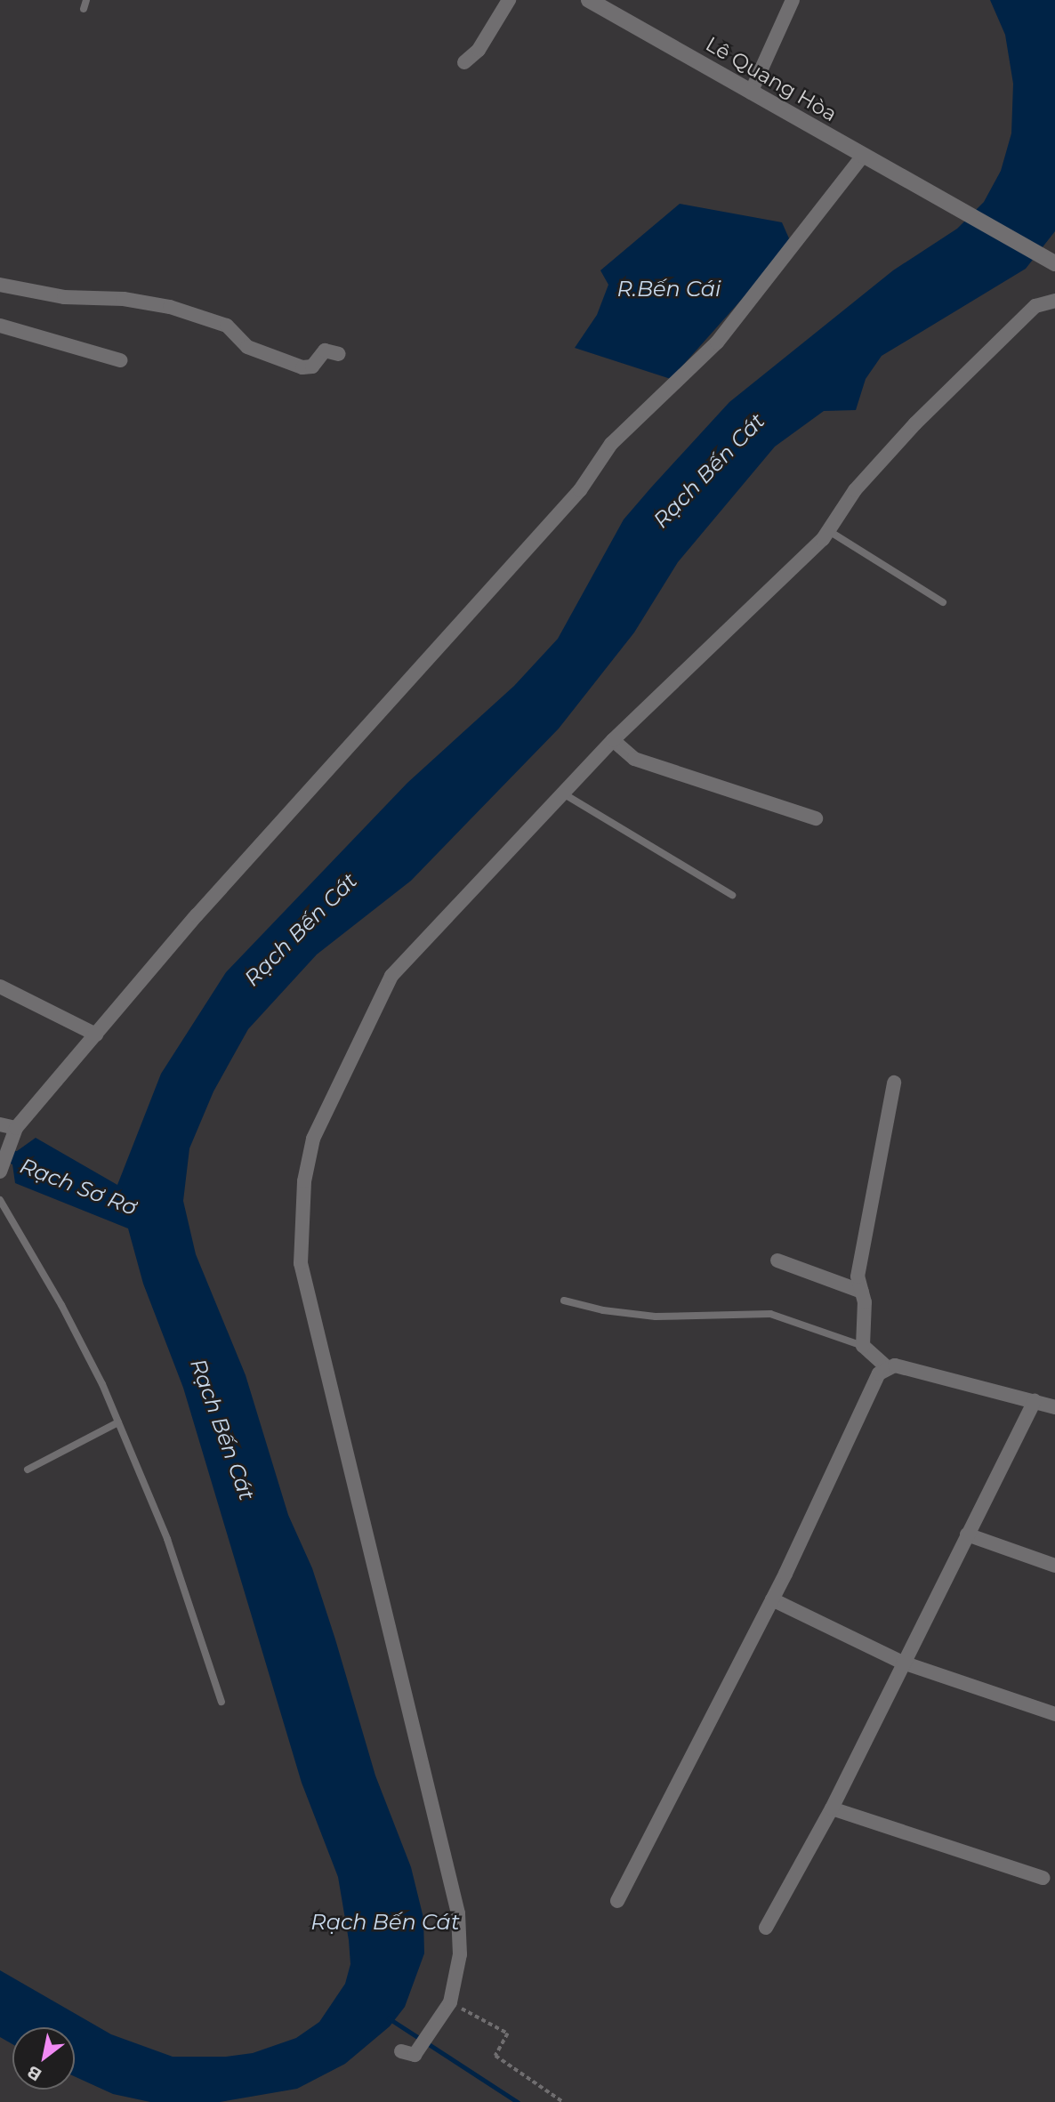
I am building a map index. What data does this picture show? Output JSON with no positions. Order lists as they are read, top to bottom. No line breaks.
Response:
{"streets":{"street":["Lê Quang Hòa"]},"water":["R.Bến Cái","Rạch Bến Cát","Rạch Sơ Rơ"],"north":"bottom left"}
